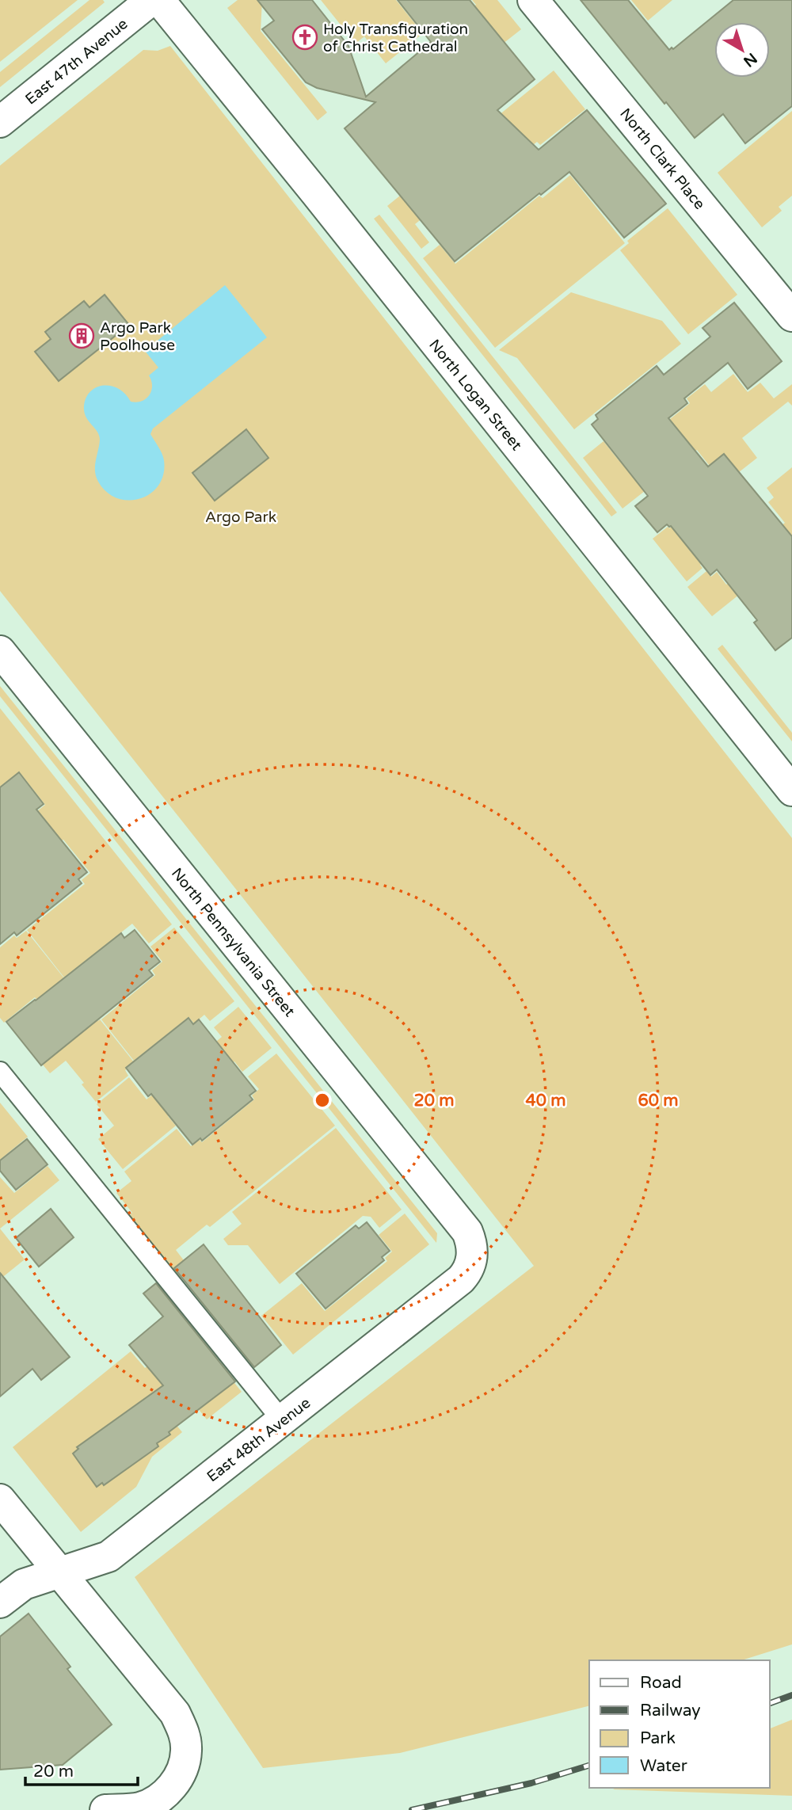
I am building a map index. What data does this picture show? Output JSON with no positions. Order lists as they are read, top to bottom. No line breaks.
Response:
{"streets":{"street":["East 47th Avenue","North Clark Place","North Logan Street","North Pennsylvania Street","East 48th Avenue"]},"crossings":[["North Pennsylvania Street","East 48th Avenue"]],"parks":["Argo Park"],"places":{"church":["Holy Transfiguration of Christ Cathedral"],"building":["Argo Park Poolhouse"]},"legend":["Road","Railway","Park","Water"],"scale_bar":"20 m","north":"bottom right","rings":["20 m","40 m","60 m"]}
